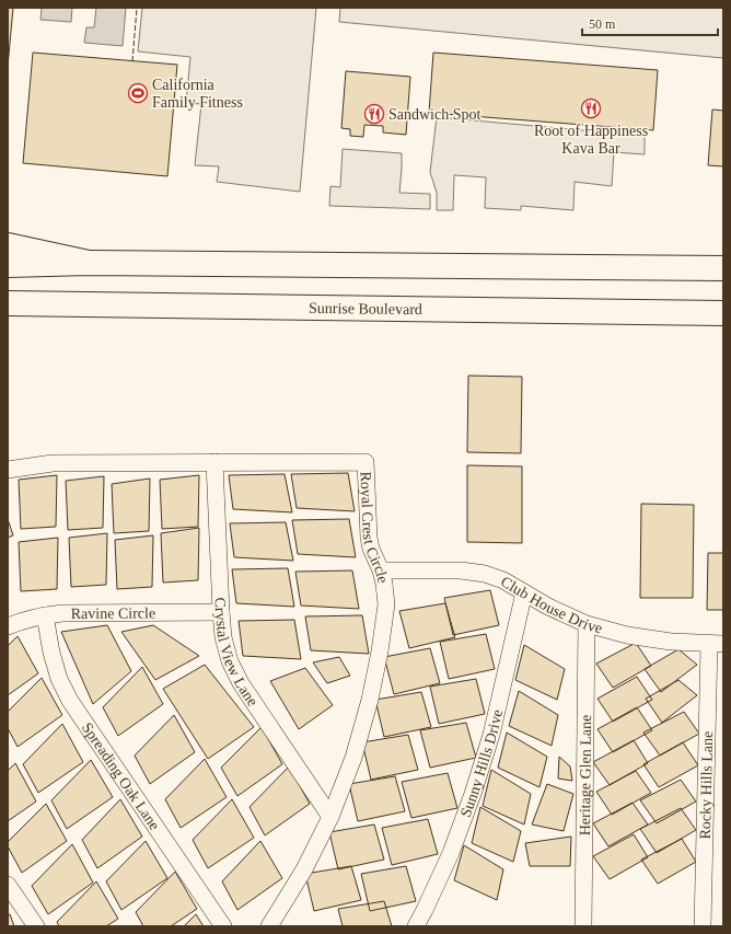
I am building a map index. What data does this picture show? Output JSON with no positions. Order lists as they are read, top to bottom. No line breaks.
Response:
{"streets":{"main road":["Sunrise Boulevard"],"street":["Royal Crest Circle","Club House Drive","Ravine Circle","Crystal View Lane","Sunny Hills Drive","Heritage Glen Lane","Spreading Oak Lane","Rocky Hills Lane"]},"crossings":[["Royal Crest Circle","Club House Drive"],["Royal Crest Circle","Crystal View Lane"],["Club House Drive","Sunny Hills Drive"],["Club House Drive","Heritage Glen Lane"],["Club House Drive","Rocky Hills Lane"],["Ravine Circle","Crystal View Lane"],["Ravine Circle","Spreading Oak Lane"]],"places":{"sports":["California Family Fitness"],"restaurant":["Root of Happiness Kava Bar","Sandwich Spot"]},"scale_bar":"50 m"}
